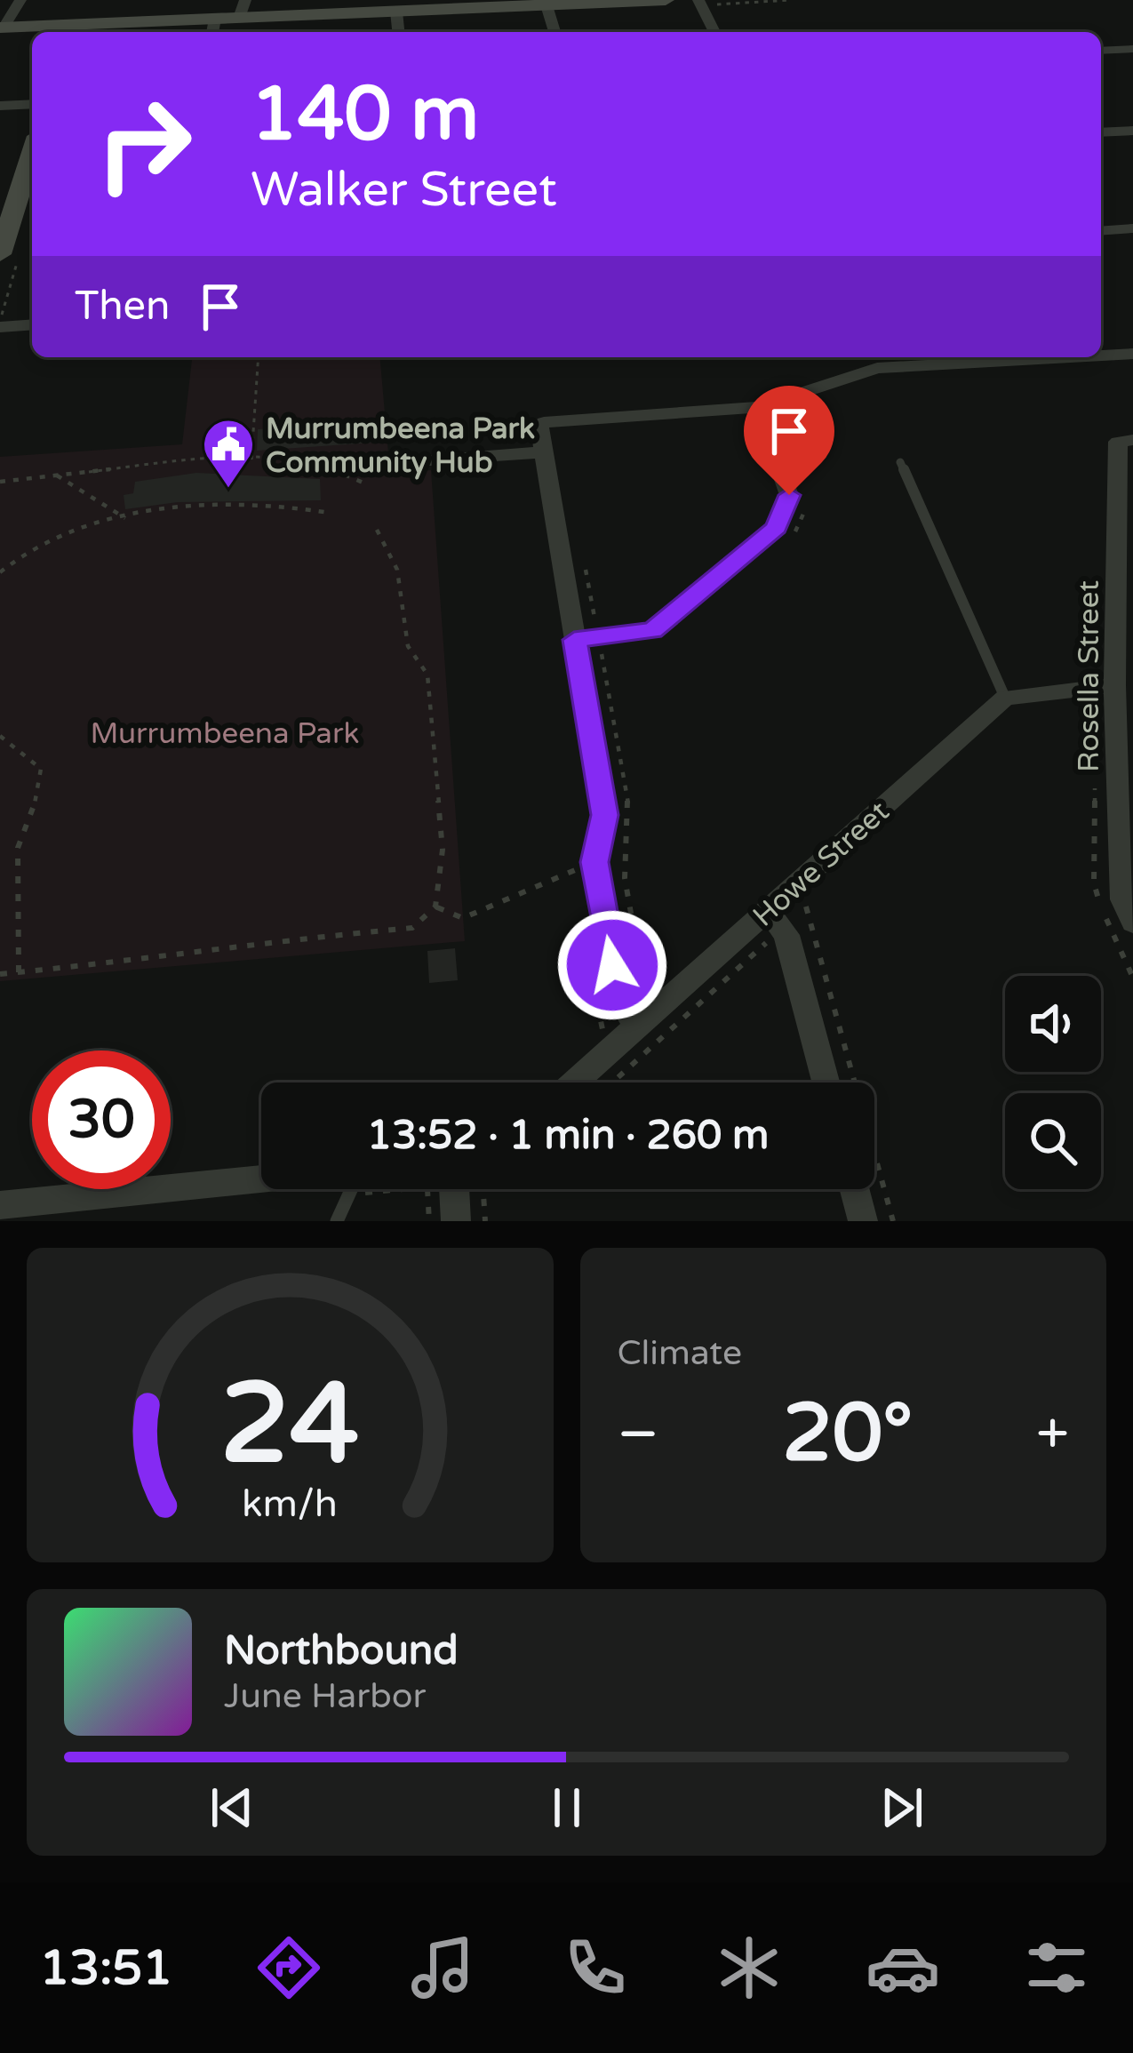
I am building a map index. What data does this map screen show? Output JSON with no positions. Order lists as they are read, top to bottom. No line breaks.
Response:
{"streets":{"street":["Rosella Street","Howe Street"]},"parks":["Murrumbeena Park"],"places":{"public building":["Murrumbeena Park Community Hub"]},"page":{"turn":["140 m","Walker Street"],"then":"Then","limit":"30","trip":"13:52 · 1 min · 260 m","tile":"Climate","heat":["−","20°","+"],"song":["Northbound","June Harbor"],"tabs":"13:51","gauge":["24","km/h"]}}
